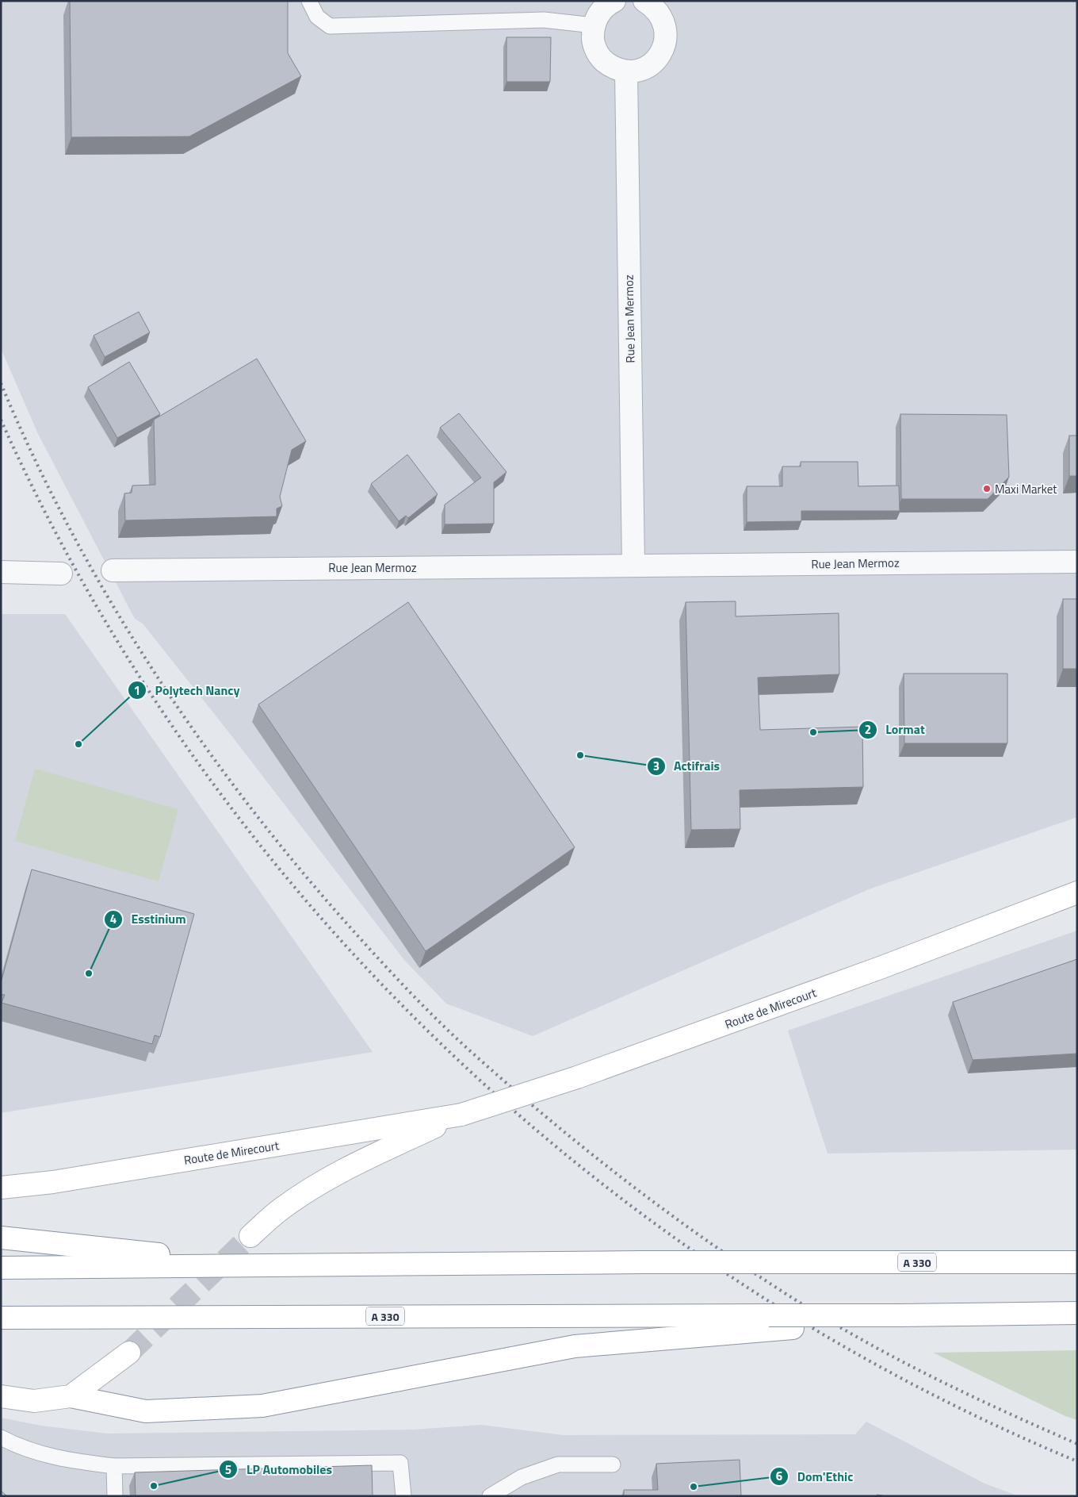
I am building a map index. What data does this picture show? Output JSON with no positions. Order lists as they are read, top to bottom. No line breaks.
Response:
{"streets":{"main road":["Route de Mirecourt","A 330"],"street":["Rue Jean Mermoz"]},"places":["Maxi Market","Lormat","Polytech Nancy","Actifrais","Esstinium","LP Automobiles","Dom'Ethic"]}
